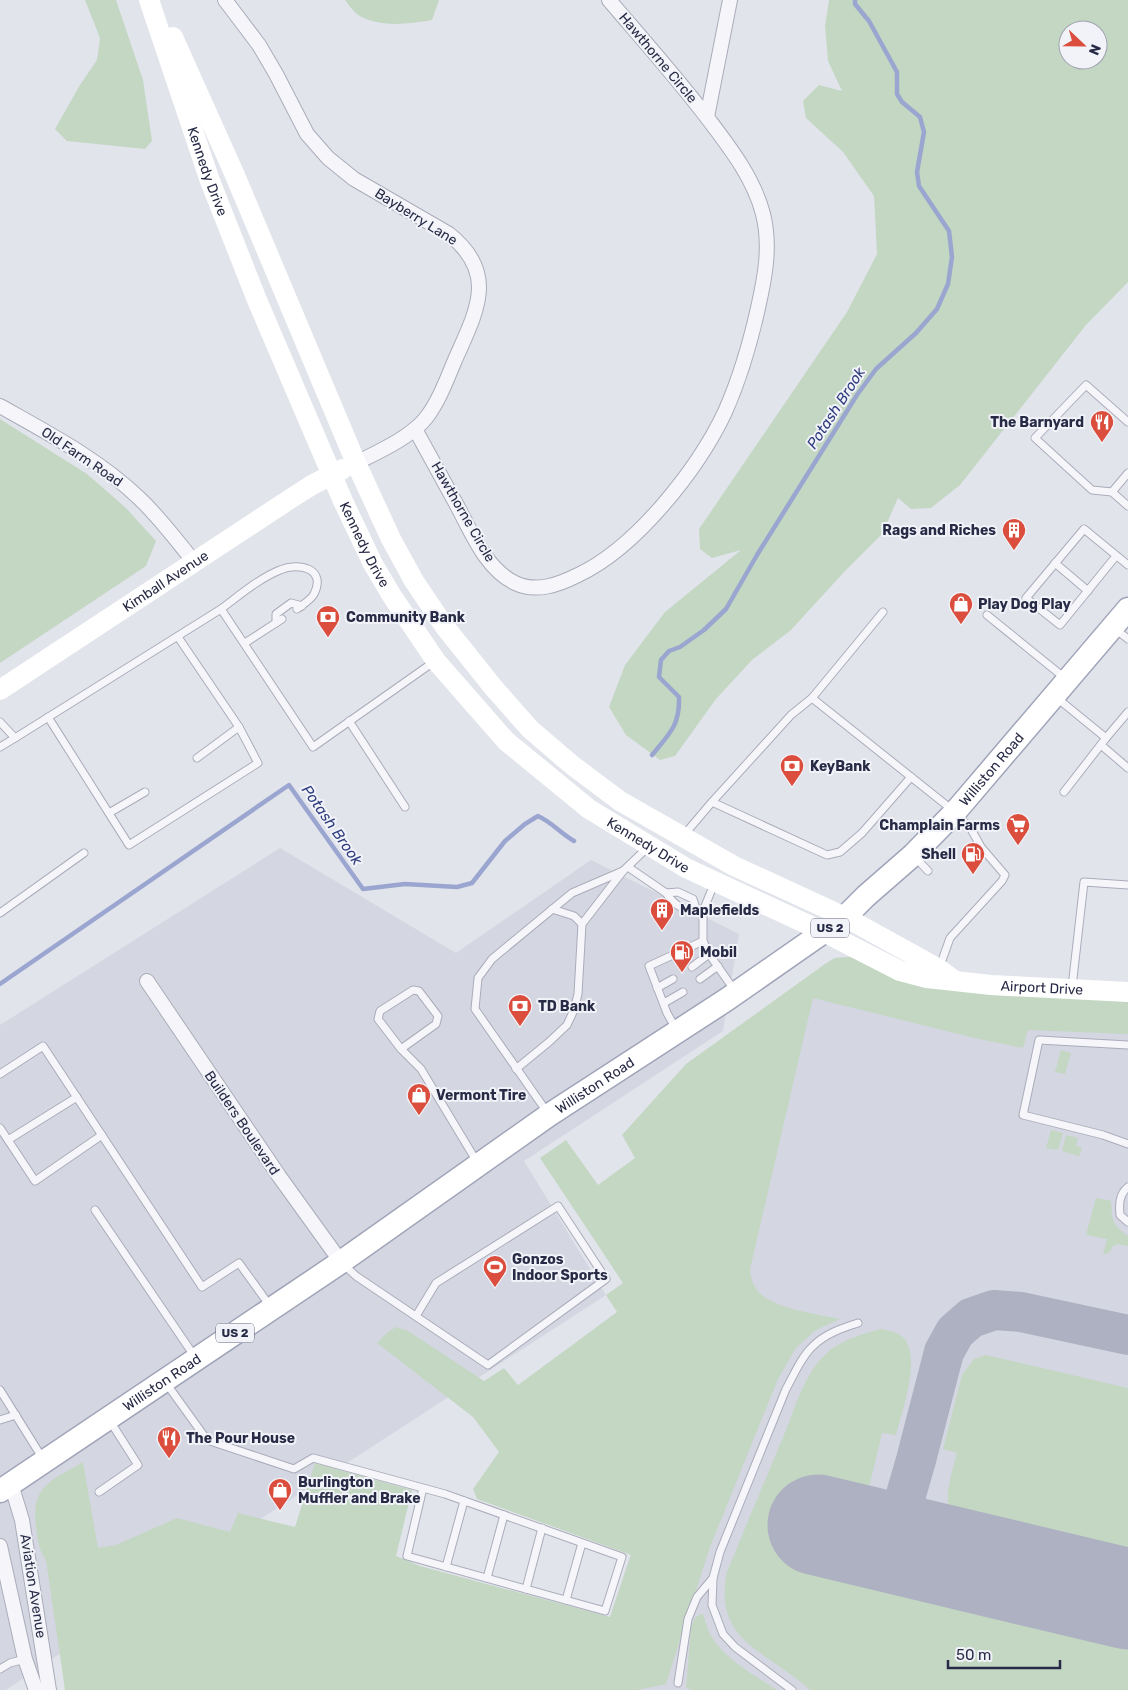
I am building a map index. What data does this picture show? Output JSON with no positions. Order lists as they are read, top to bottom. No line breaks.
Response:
{"streets":{"main road":["Kennedy Drive","Kimball Avenue","Williston Road","US 2","Airport Drive"],"street":["Hawthorne Circle","Bayberry Lane","Old Farm Road","Builders Boulevard","Aviation Avenue"]},"crossings":[["Hawthorne Circle","Bayberry Lane"],["Kennedy Drive","Bayberry Lane"],["Kennedy Drive","Kimball Avenue"],["Kennedy Drive","Williston Road"],["Kennedy Drive","Airport Drive"],["Bayberry Lane","Kimball Avenue"],["Old Farm Road","Kimball Avenue"],["Williston Road","Airport Drive"],["Williston Road","Builders Boulevard"],["Williston Road","Aviation Avenue"]],"water":["Potash Brook"],"places":{"restaurant":["The Barnyard","The Pour House"],"building":["Rags and Riches","Maplefields"],"shop":["Play Dog Play","Vermont Tire","Burlington Muffler and Brake"],"bank":["Community Bank","KeyBank","TD Bank"],"supermarket":["Champlain Farms"],"fuel station":["Shell","Mobil"],"sports":["Gonzos Indoor Sports"]},"scale_bar":"50 m","north":"right"}
